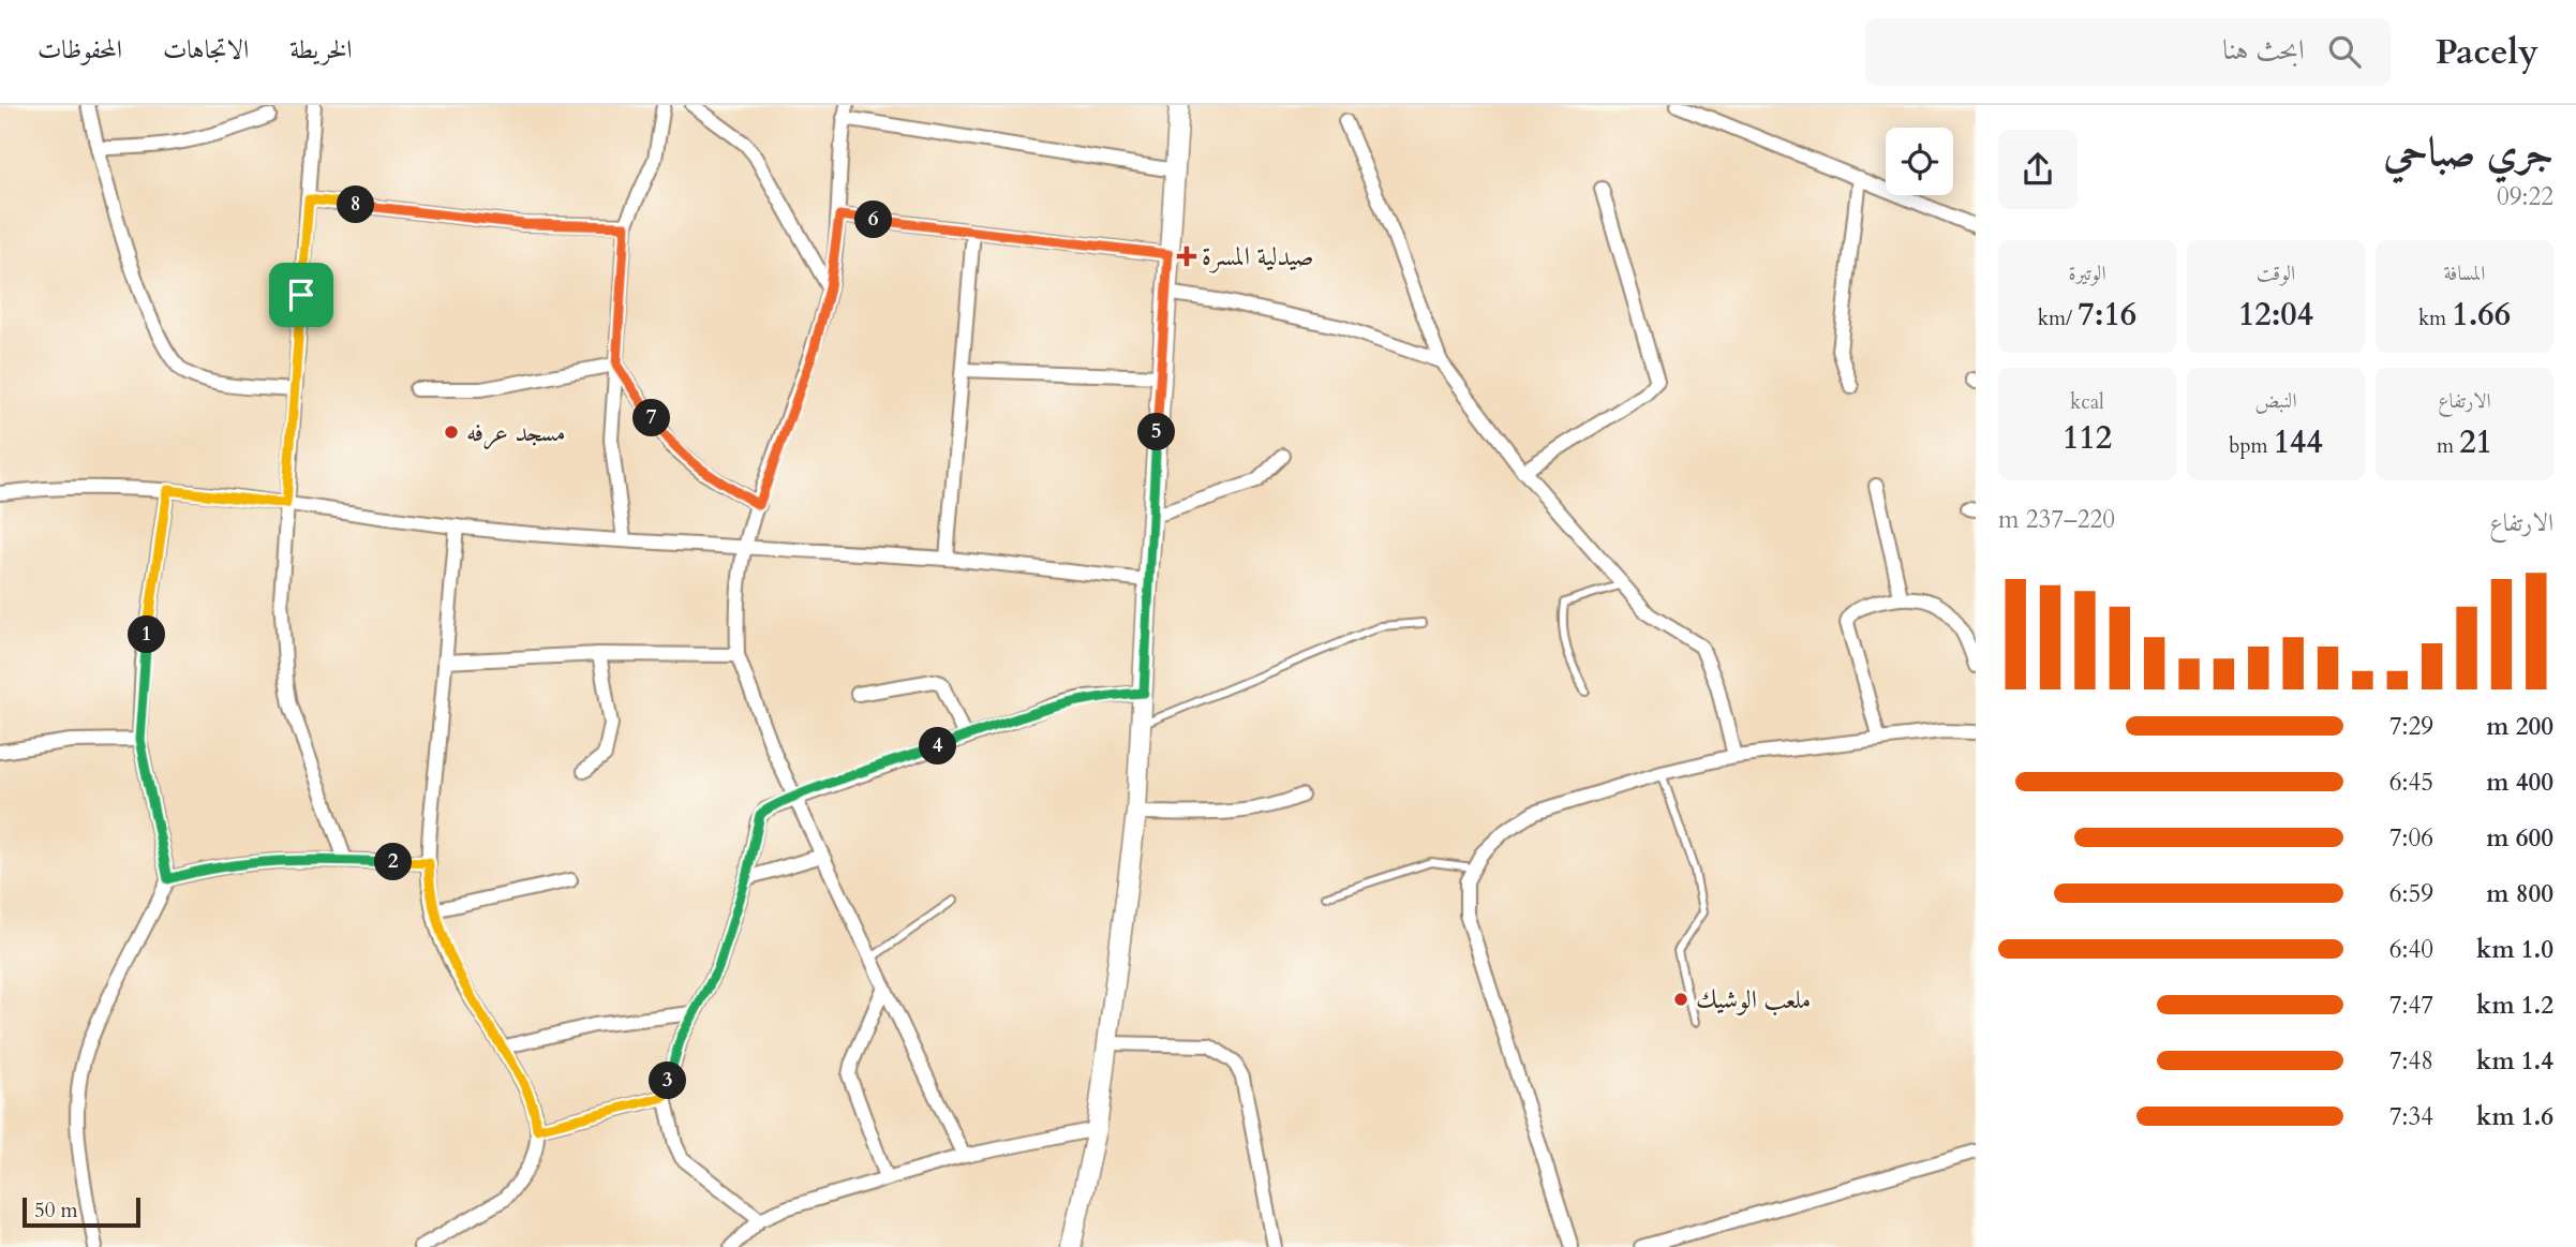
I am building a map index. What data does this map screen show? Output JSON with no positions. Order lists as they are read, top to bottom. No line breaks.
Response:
{"places":{"health":["صيدلية المسرة"],"other":["مسجد عرفه","ملعب الوشيك"]},"scale_bar":"50 m","page":{"header":"Pacely","search":"ابحث هنا","nav":["الخريطة","الاتجاهات","المحفوظات"],"heading":["جري صباحي","09:22"],"pins":["8","6","7","5","1","4","2","3"],"stats":[["المسافة","1.66 km"],["الوقت","12:04"],["الوتيرة","7:16 /km"],["الارتفاع","21 m"],["النبض","144 bpm"],["kcal","112"]],"chart":["الارتفاع","220–237 m"],"list":[{"name":"200 m","note":"7:29"},{"name":"400 m","note":"6:45"},{"name":"600 m","note":"7:06"},{"name":"800 m","note":"6:59"},{"name":"1.0 km","note":"6:40"},{"name":"1.2 km","note":"7:47"},{"name":"1.4 km","note":"7:48"},{"name":"1.6 km","note":"7:34"}],"scale":"50 m"}}
